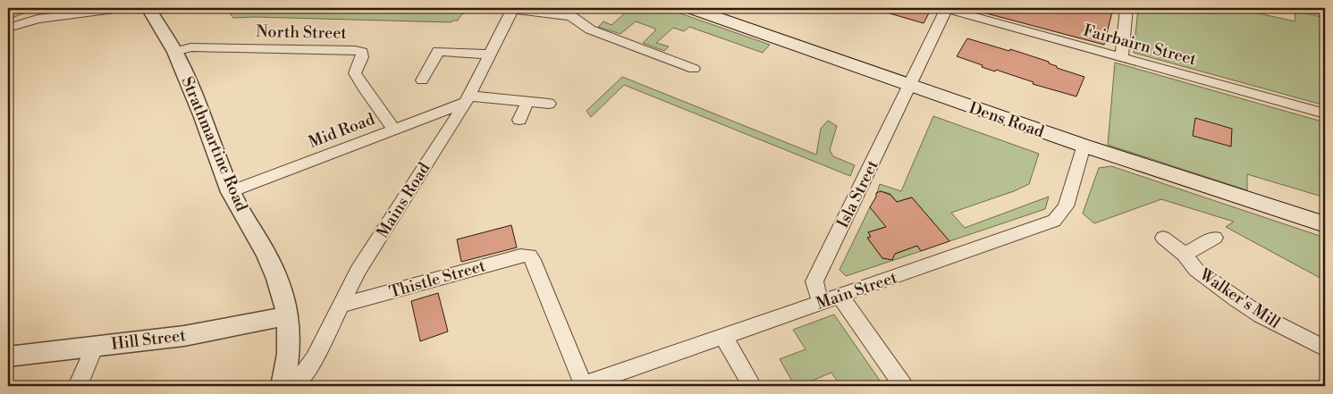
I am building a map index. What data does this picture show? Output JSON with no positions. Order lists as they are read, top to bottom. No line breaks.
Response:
{"streets":{"main road":["Dens Road"],"street":["North Street","Fairbairn Street","Mid Road","Strathmartine Road","Isla Street","Mains Road","Thistle Street","Main Street","Walker's Mill","Hill Street"]},"crossings":[["North Street","Mid Road"],["North Street","Strathmartine Road"],["Fairbairn Street","Isla Street"],["Dens Road","Isla Street"],["Dens Road","Main Street"],["Mid Road","Strathmartine Road"],["Mid Road","Mains Road"],["Strathmartine Road","Hill Street"],["Isla Street","Main Street"],["Mains Road","Thistle Street"],["Thistle Street","Main Street"]]}
